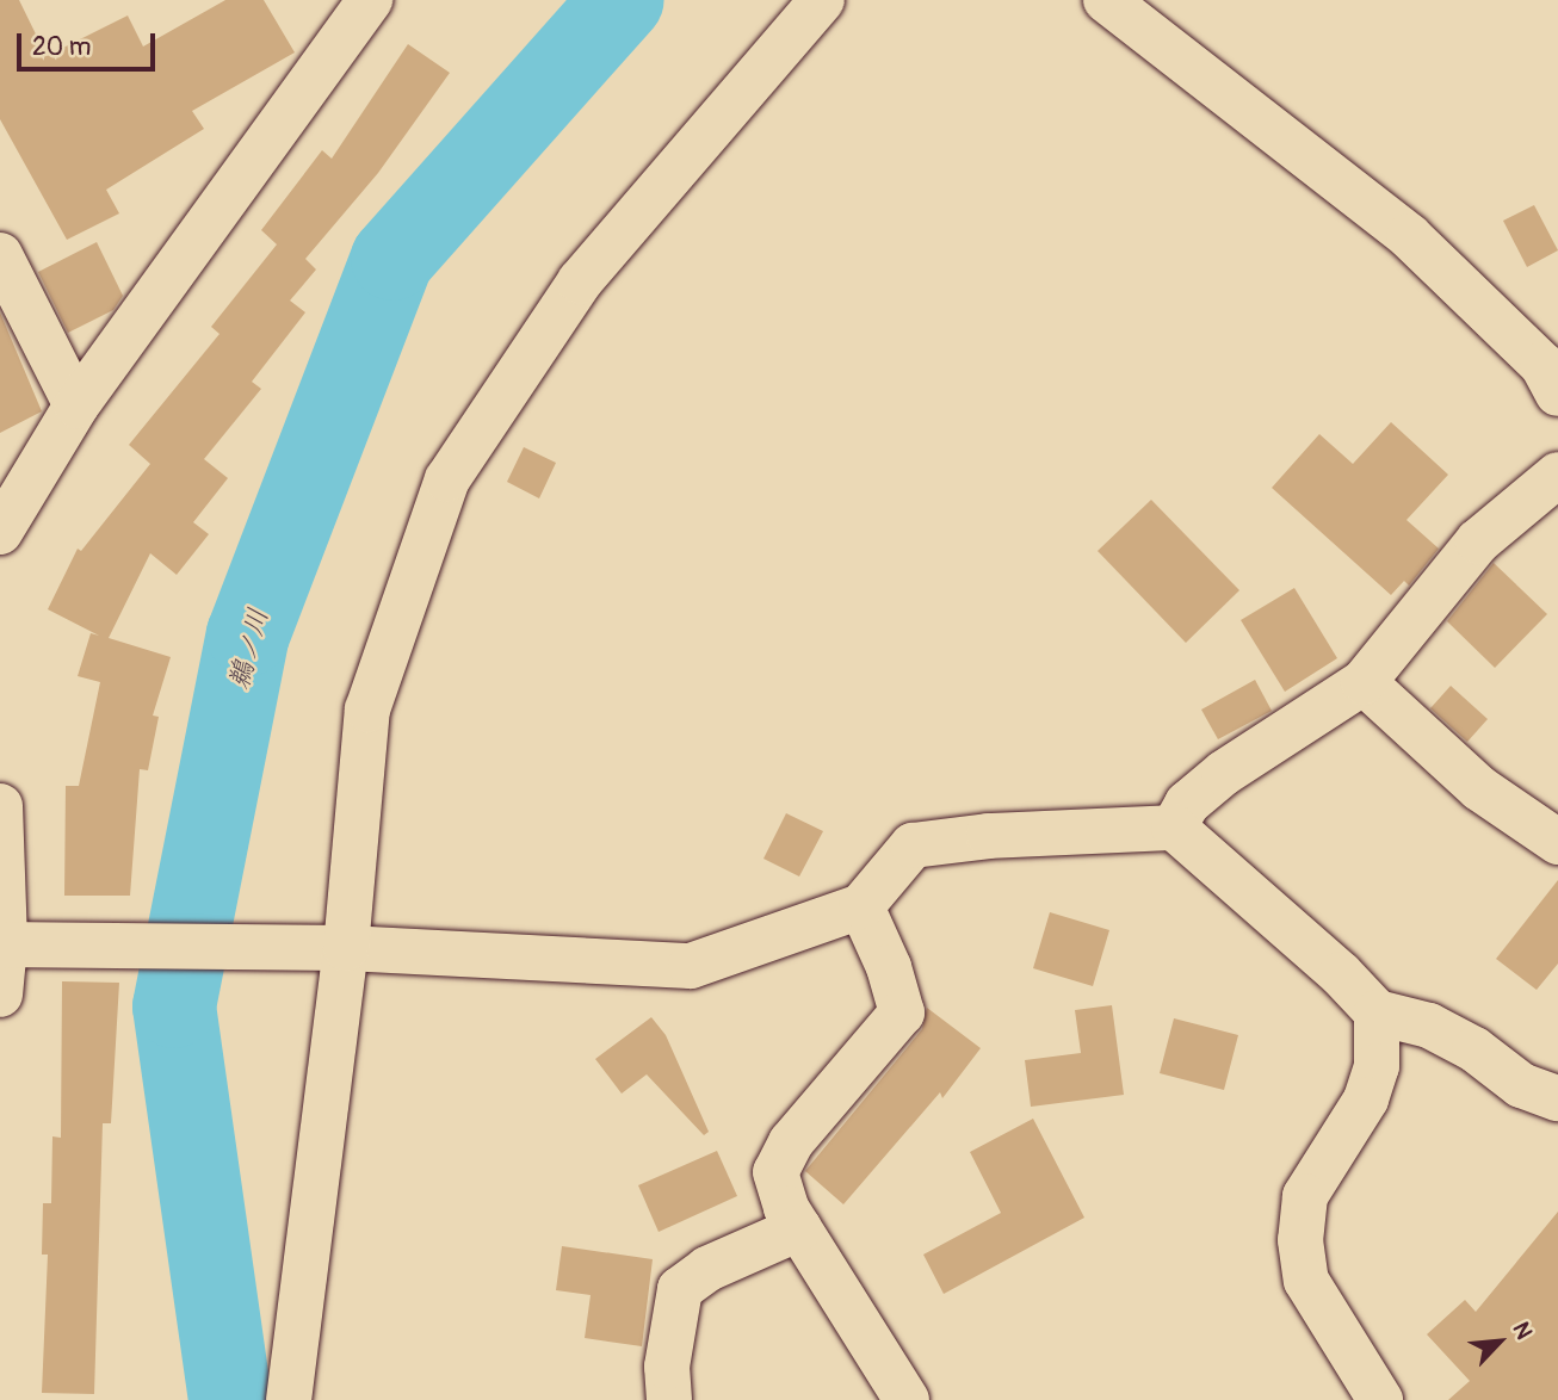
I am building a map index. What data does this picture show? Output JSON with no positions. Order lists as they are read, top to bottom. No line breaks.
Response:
{"water":["鵜ノ川"],"scale_bar":"20 m","north":"top right"}
